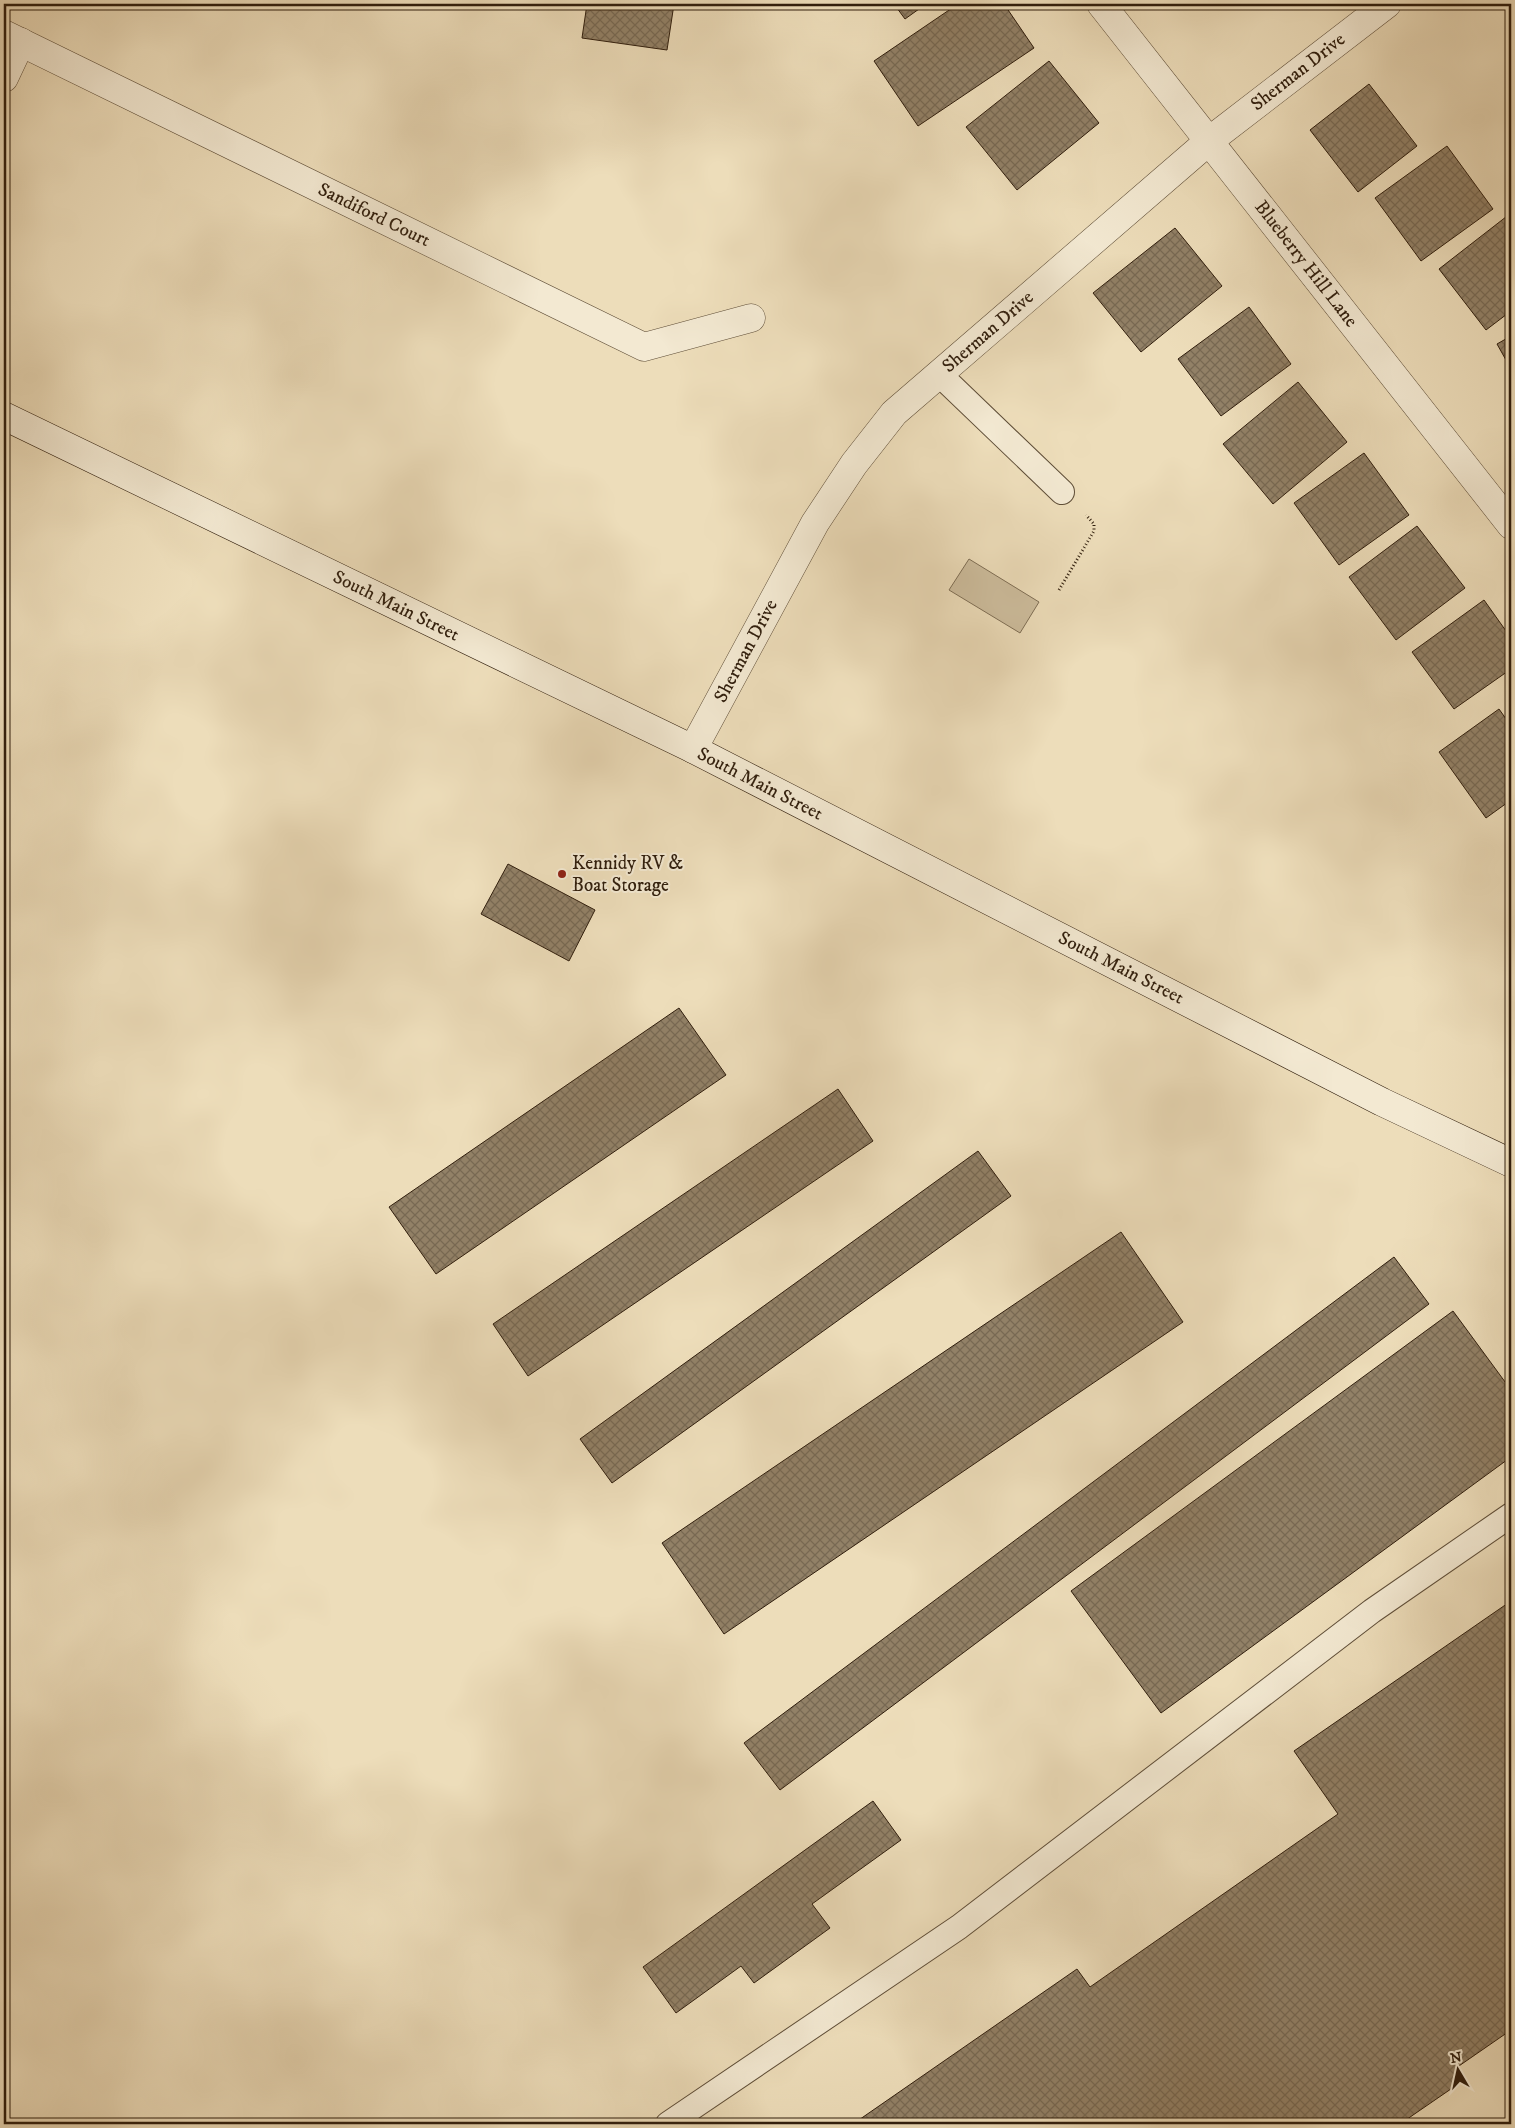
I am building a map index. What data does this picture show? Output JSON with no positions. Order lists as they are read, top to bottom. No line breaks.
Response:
{"streets":{"street":["Sherman Drive","Sandiford Court","Blueberry Hill Lane","South Main Street"]},"crossings":[["Sherman Drive","Blueberry Hill Lane"],["Sherman Drive","South Main Street"]],"places":["Kennidy RV & Boat Storage"],"north":"top"}
